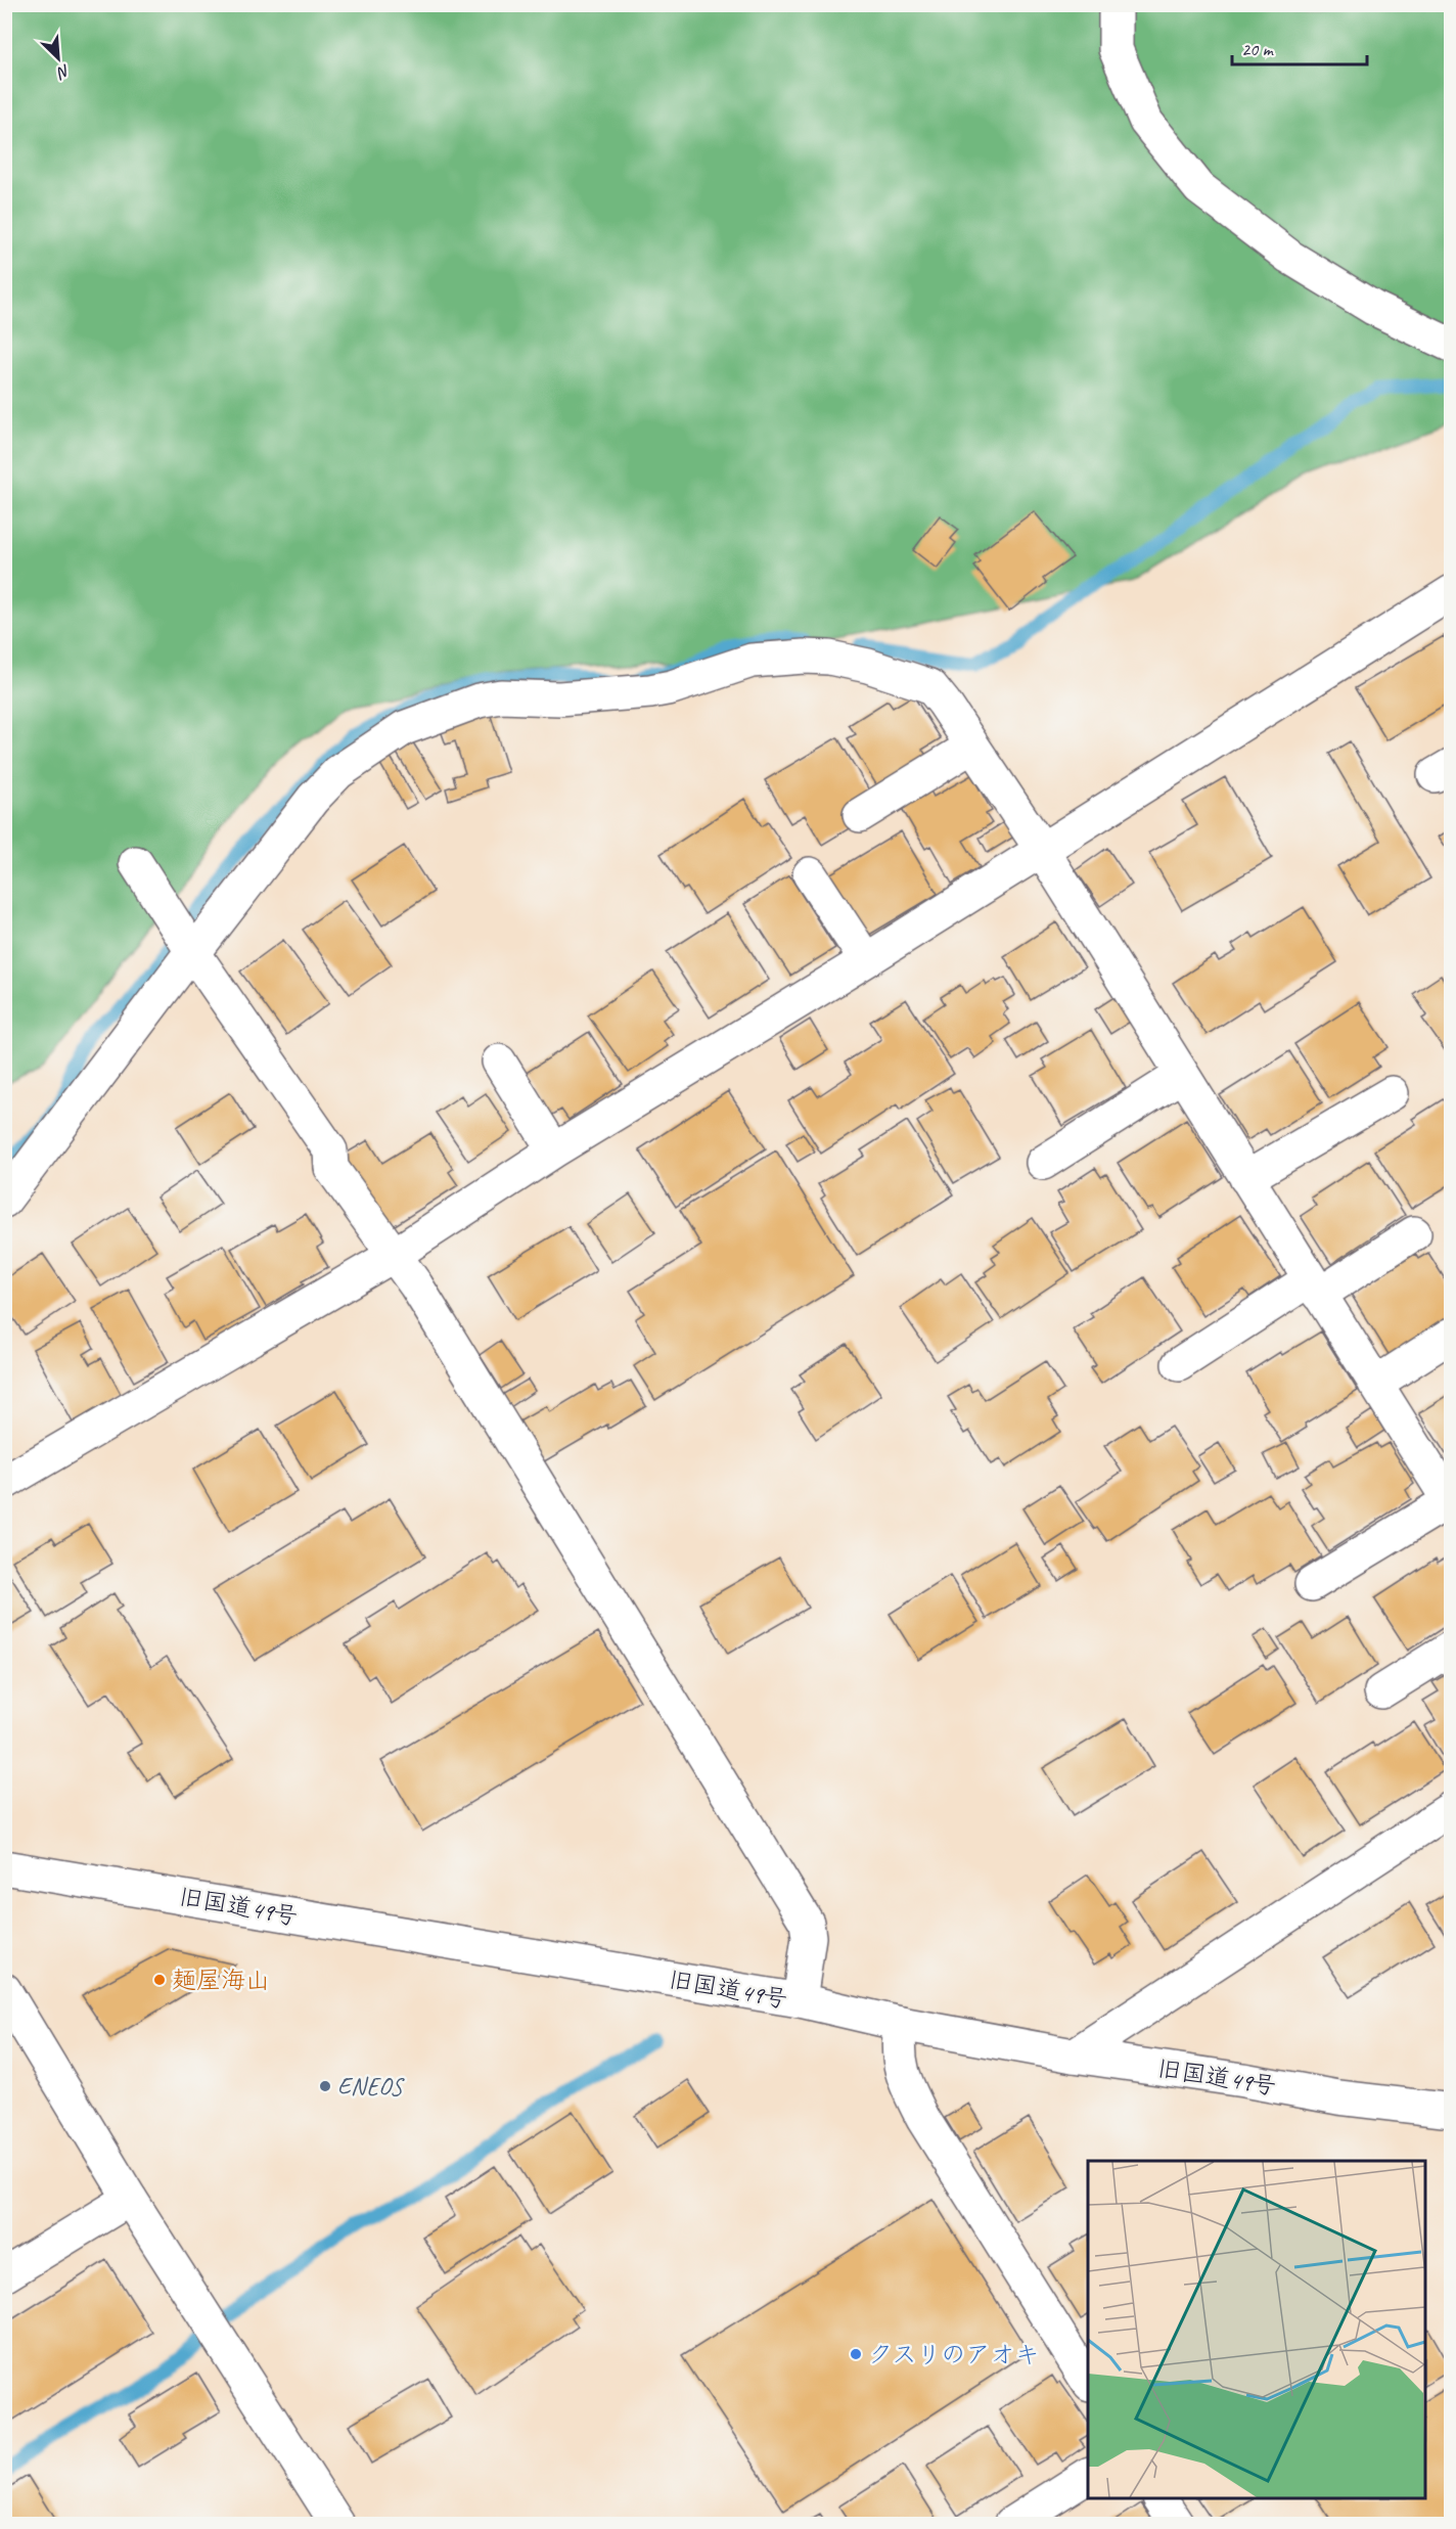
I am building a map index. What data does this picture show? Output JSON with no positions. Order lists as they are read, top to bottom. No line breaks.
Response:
{"streets":{"street":["旧国道49号"]},"places":["麺屋海山","ENEOS","クスリのアオキ"],"scale_bar":"20 m","north":"bottom right"}
